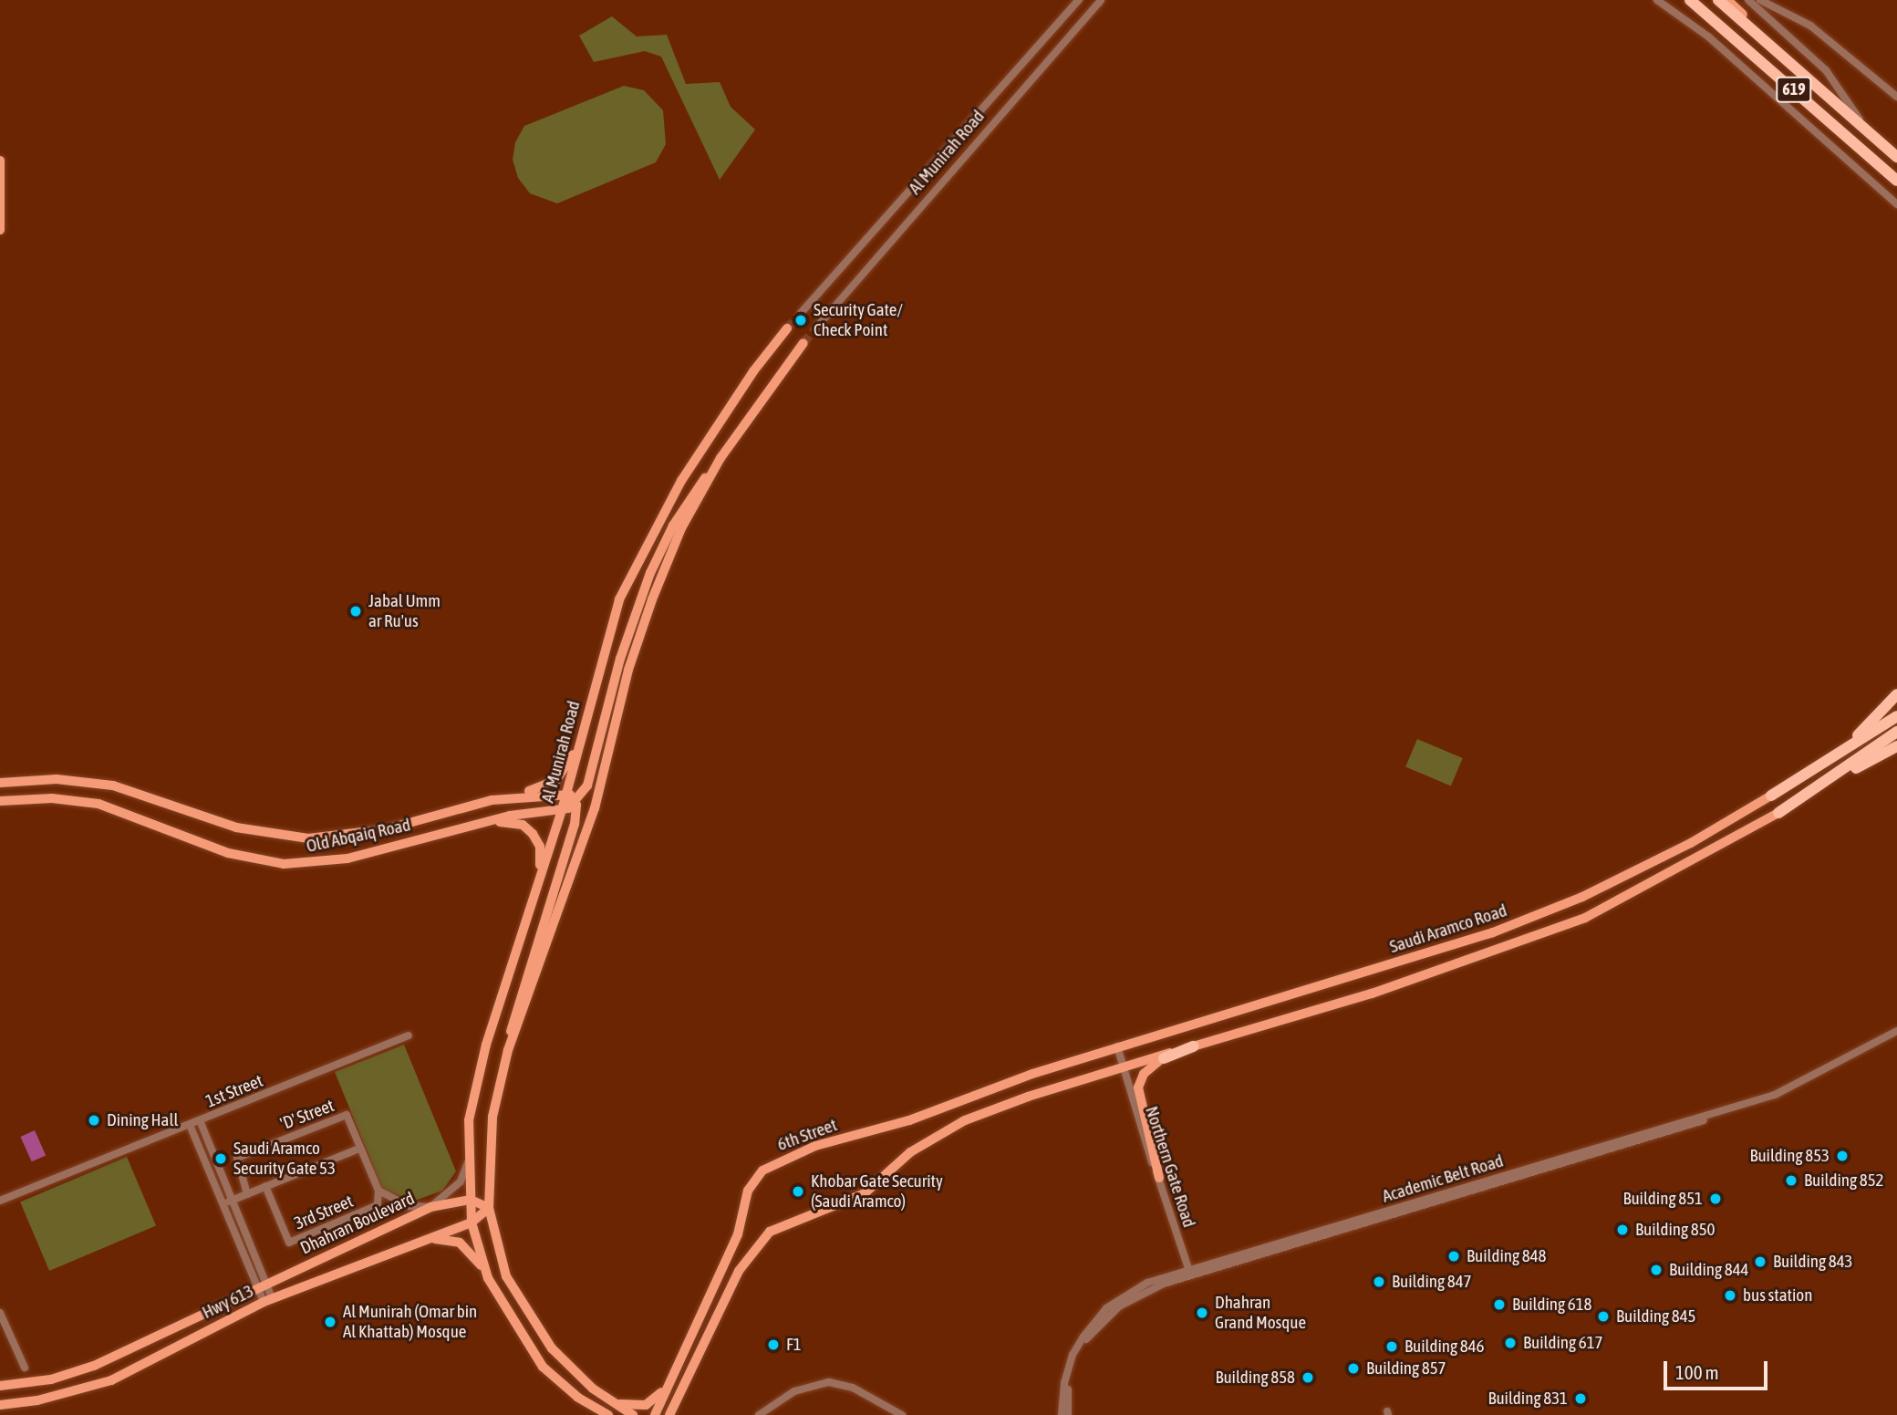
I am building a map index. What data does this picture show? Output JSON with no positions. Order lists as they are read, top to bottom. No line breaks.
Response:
{"streets":{"highway":["619"],"main road":["Al Munirah Road","Old Abqaiq Road","Saudi Aramco Road","6th Street","Dhahran Boulevard","Hwy 613"],"street":["1st Street","'D' Street","Northern Gate Road","Academic Belt Road","3rd Street"]},"crossings":[["Al Munirah Road","Old Abqaiq Road"],["Al Munirah Road","Dhahran Boulevard"],["Al Munirah Road","Hwy 613"],["Saudi Aramco Road","6th Street"],["Saudi Aramco Road","Northern Gate Road"],["'D' Street","3rd Street"],["6th Street","Northern Gate Road"],["Northern Gate Road","Academic Belt Road"]],"places":["Security Gate/ Check Point","Jabal Umm ar Ru'us","Dining Hall","Building 853","Saudi Aramco Security Gate 53","Building 852","Khobar Gate Security (Saudi Aramco)","Building 851","Building 850","Building 848","Building 843","Building 844","Building 847","bus station","Building 618","Dhahran Grand Mosque","Building 845","Al Munirah (Omar bin Al Khattab) Mosque","Building 617","F1","Building 846","Building 857","Building 858","Building 831"],"scale_bar":"100 m"}
